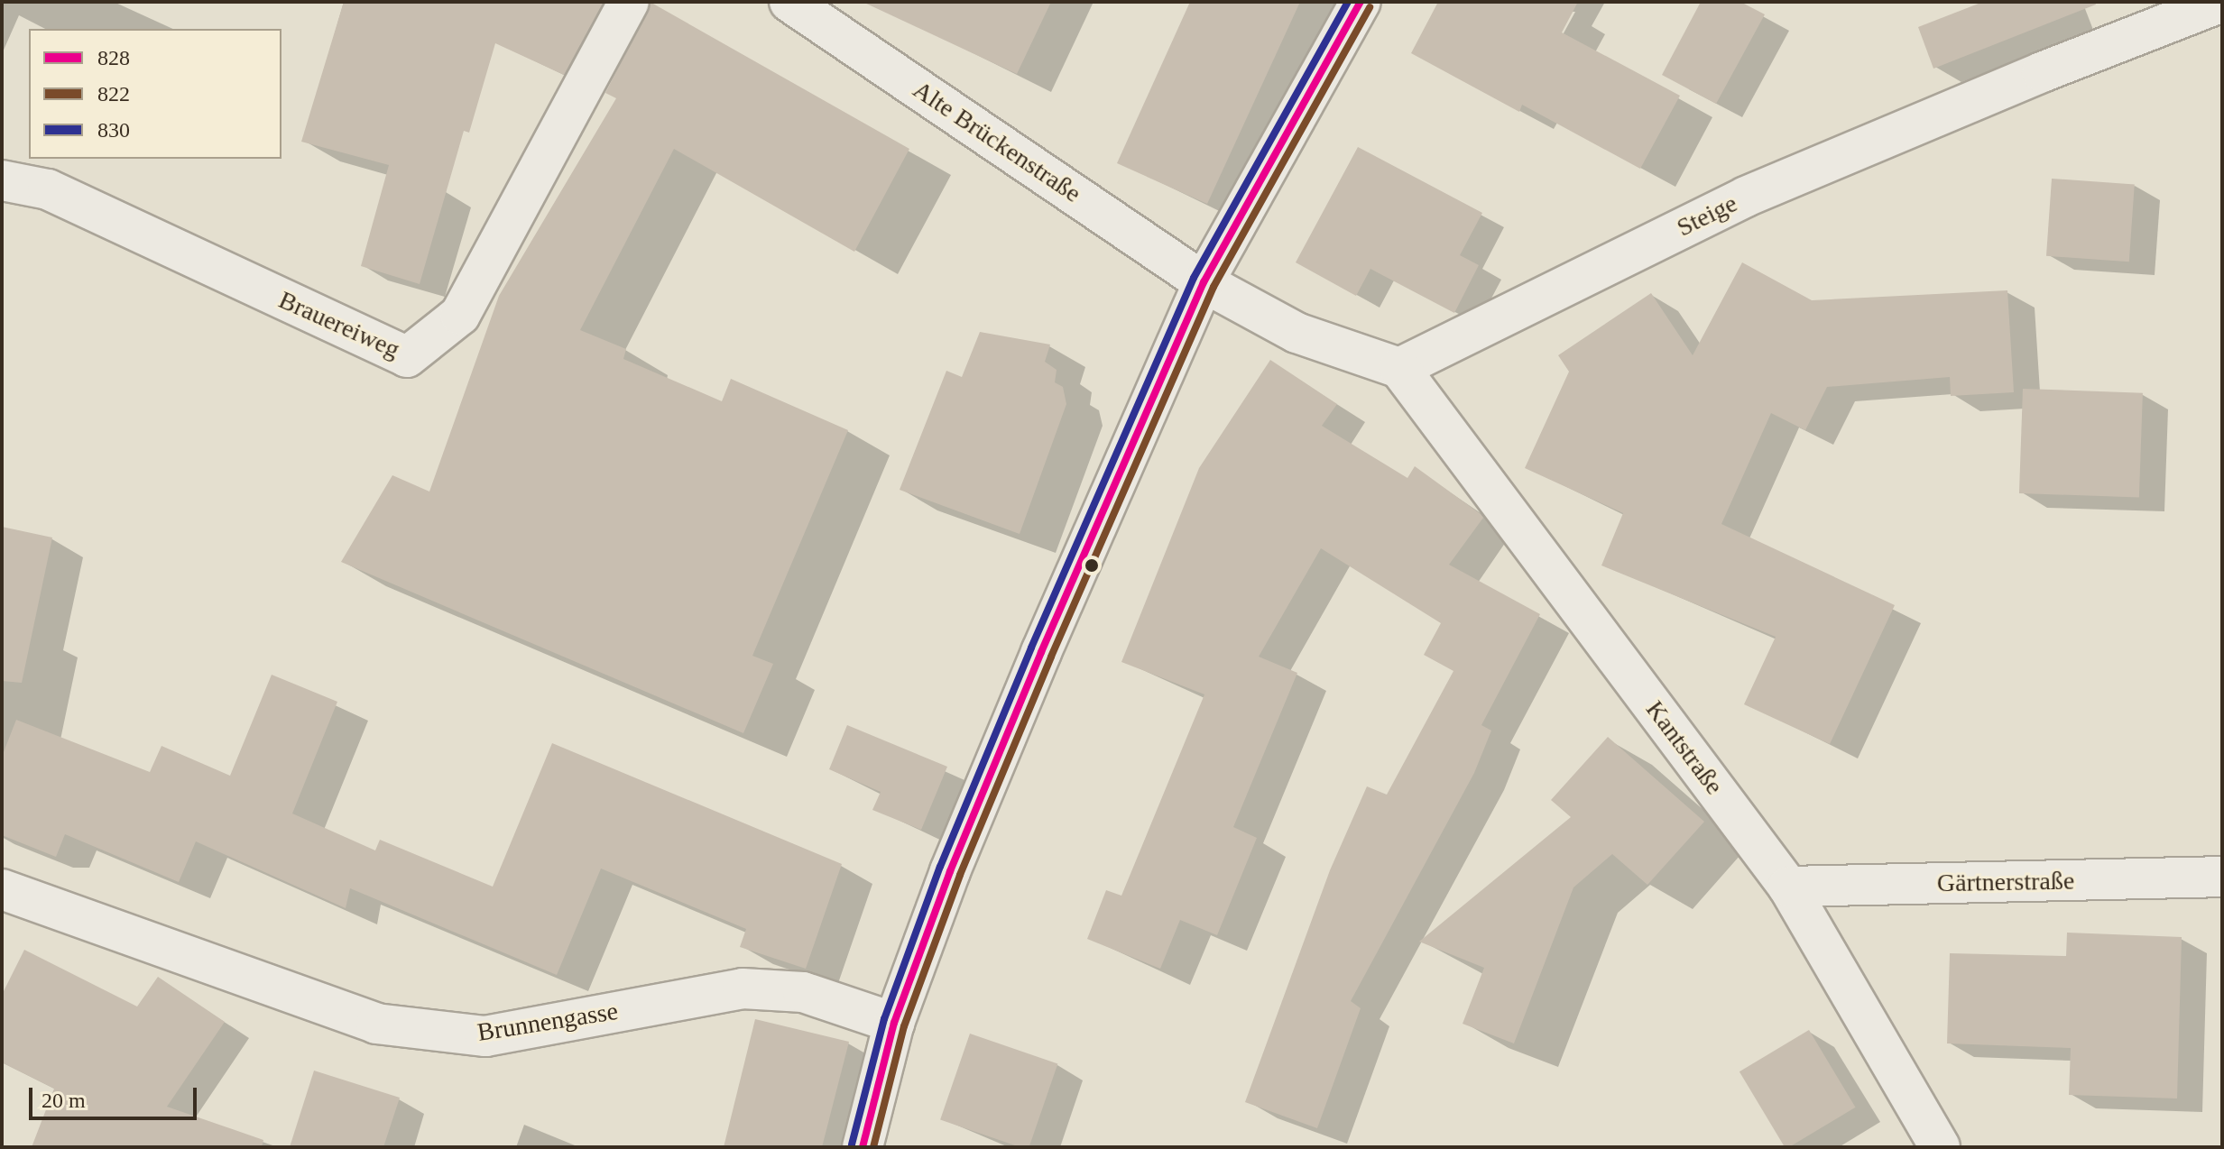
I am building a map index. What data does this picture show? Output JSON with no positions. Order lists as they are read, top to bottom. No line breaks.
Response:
{"streets":{"street":["Alte Brückenstraße","Steige","Brauereiweg","Kantstraße","Gärtnerstraße","Brunnengasse"]},"crossings":[["Steige","Kantstraße"],["Kantstraße","Gärtnerstraße"]],"lines":["transit line 828","transit line 830","transit line 822"],"legend":["828","822","830"],"scale_bar":"20 m"}
